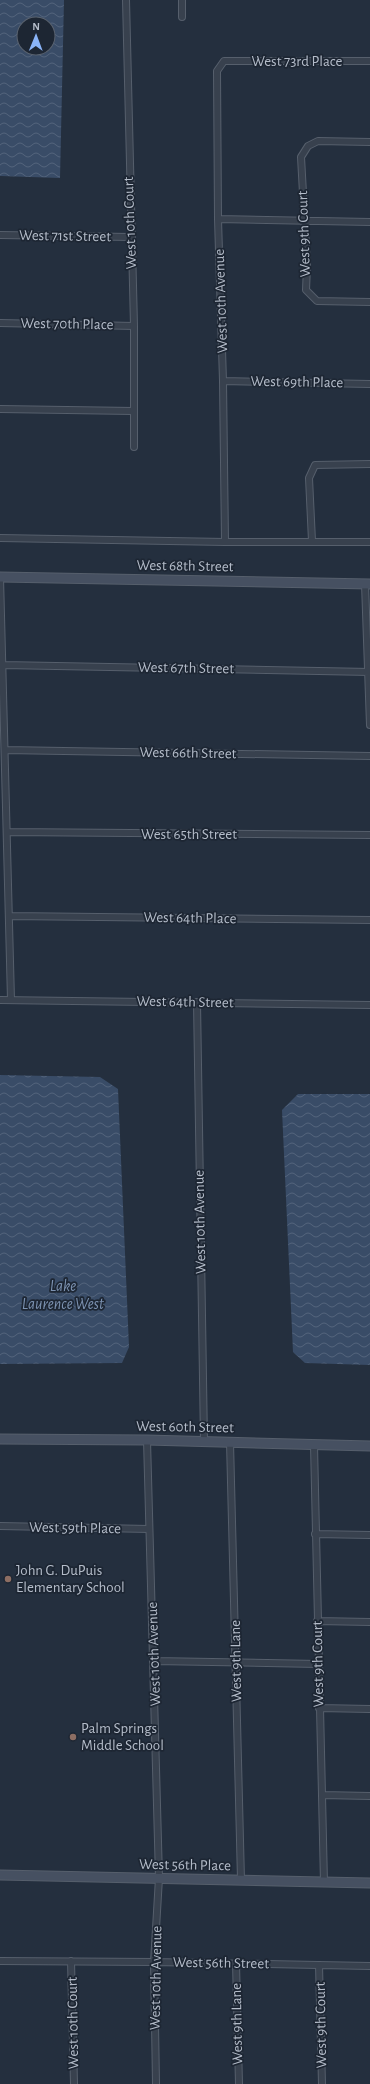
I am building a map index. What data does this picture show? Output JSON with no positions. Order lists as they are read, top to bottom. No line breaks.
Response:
{"streets":{"street":["West 73rd Place","West 10th Court","West 9th Court","West 71st Street","West 10th Avenue","West 70th Place","West 69th Place","West 68th Street","West 67th Street","West 66th Street","West 65th Street","West 64th Place","West 64th Street","West 60th Street","West 59th Place","West 9th Lane","West 56th Place","West 56th Street"]},"crossings":[["West 73rd Place","West 10th Avenue"],["West 10th Court","West 71st Street"],["West 10th Court","West 70th Place"],["West 10th Court","West 56th Street"],["West 9th Court","West 60th Street"],["West 9th Court","West 56th Place"],["West 9th Court","West 56th Street"],["West 10th Avenue","West 69th Place"],["West 10th Avenue","West 68th Street"],["West 10th Avenue","West 64th Street"],["West 10th Avenue","West 60th Street"],["West 10th Avenue","West 59th Place"],["West 10th Avenue","West 56th Place"],["West 10th Avenue","West 56th Street"],["West 60th Street","West 9th Lane"],["West 9th Lane","West 56th Place"],["West 9th Lane","West 56th Street"]],"water":["Lake Laurence West"],"places":["John G. DuPuis Elementary School","Palm Springs Middle School"],"north":"top"}
